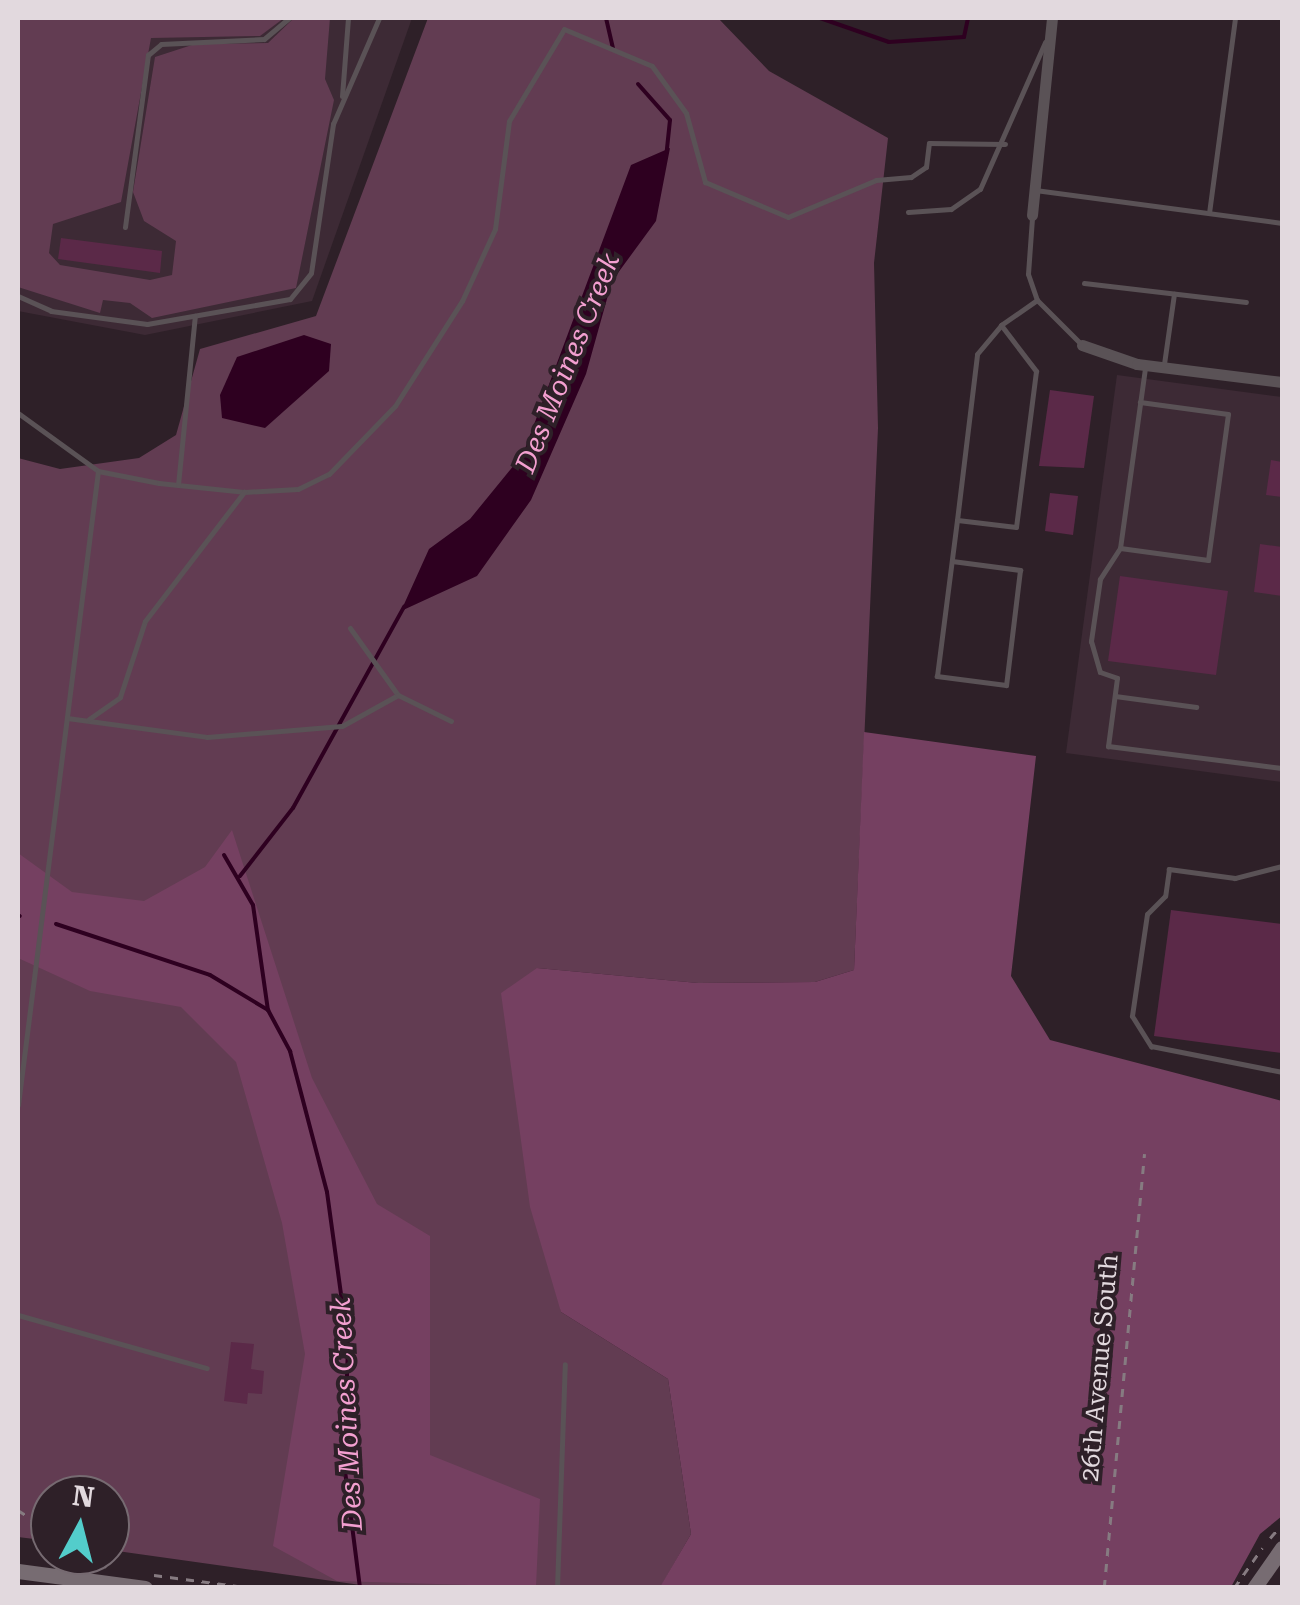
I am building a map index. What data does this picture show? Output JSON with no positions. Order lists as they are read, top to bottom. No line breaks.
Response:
{"streets":{"path":["26th Avenue South"]},"water":["Des Moines Creek"],"north":"top"}
